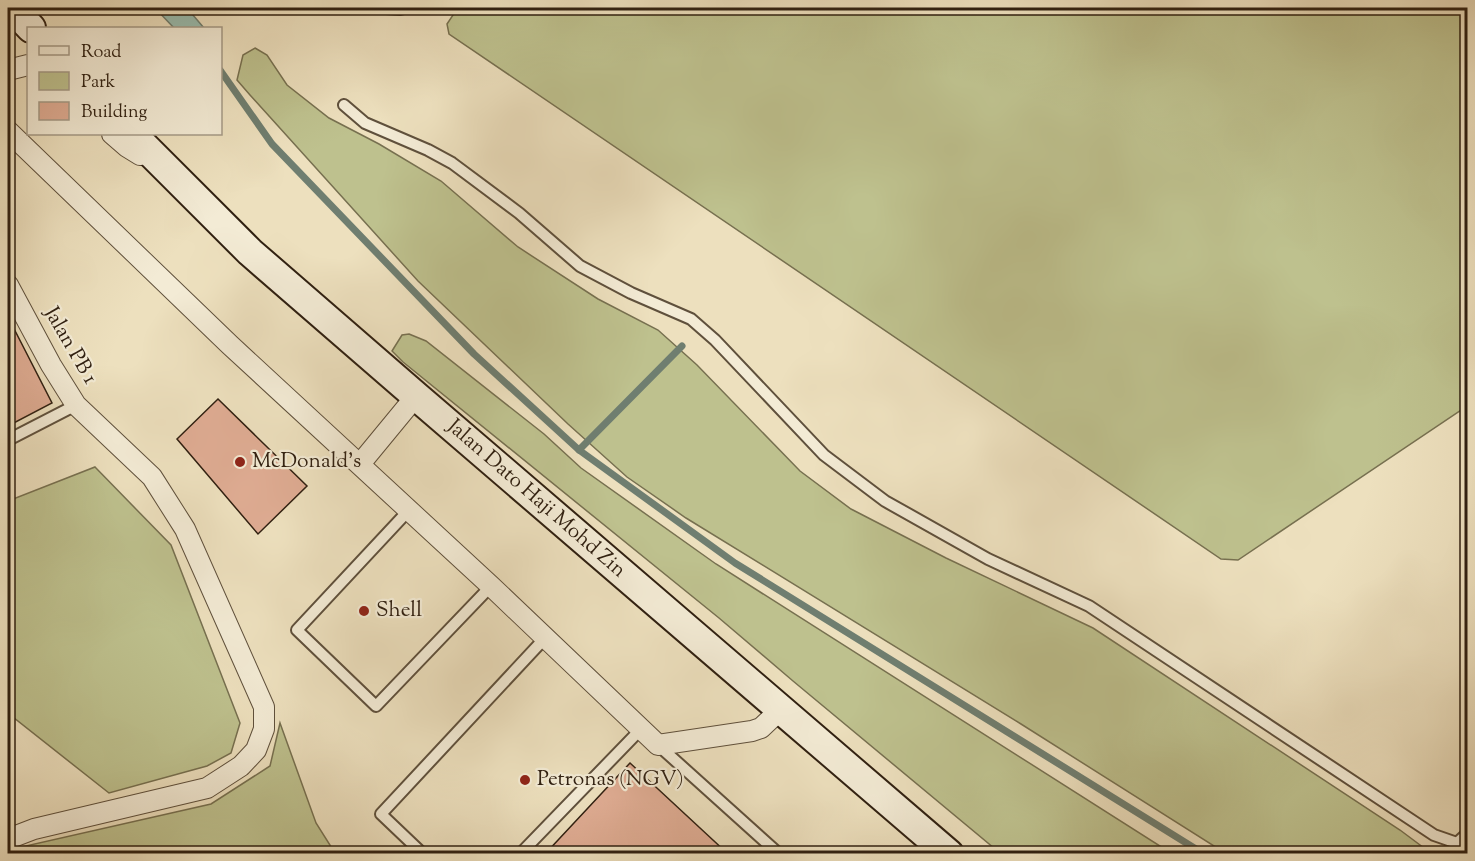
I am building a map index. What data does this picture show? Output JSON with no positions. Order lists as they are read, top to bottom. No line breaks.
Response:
{"streets":{"main road":["Jalan Dato Haji Mohd Zin"],"street":["Jalan PB 1"]},"places":["McDonald's","Shell","Petronas (NGV)"],"legend":["Road","Park","Building"]}
